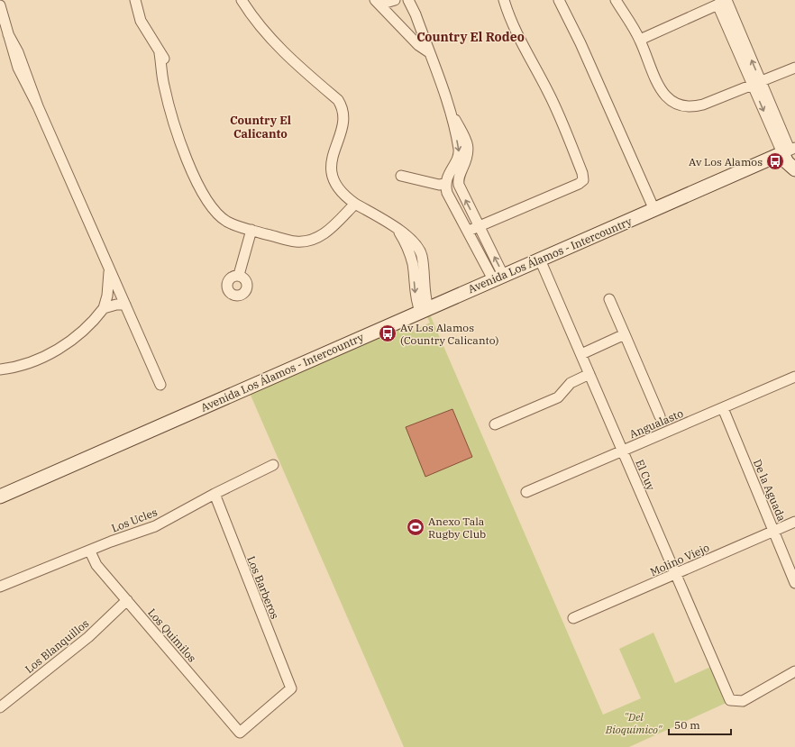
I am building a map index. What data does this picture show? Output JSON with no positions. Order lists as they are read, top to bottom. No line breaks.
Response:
{"streets":{"main road":["Avenida Los Álamos - Intercountry"],"street":["Angualasto","El Cuy","De la Aguada","Los Ucles","Molino Viejo","Los Barberos","Los Quimilos","Los Blanquillos"]},"crossings":[["Avenida Los Álamos - Intercountry","El Cuy"],["Angualasto","El Cuy"],["Angualasto","De la Aguada"],["El Cuy","Molino Viejo"],["De la Aguada","Molino Viejo"],["Los Ucles","Los Barberos"],["Los Ucles","Los Quimilos"],["Los Barberos","Los Quimilos"],["Los Quimilos","Los Blanquillos"]],"districts":["Country El Rodeo","Country El Calicanto"],"parks":["\"Del Bioquímico\""],"places":{"bus stop":["Av Los Alamos","Av Los Alamos (Country Calicanto)"],"sports":["Anexo Tala Rugby Club"]},"scale_bar":"50 m"}
